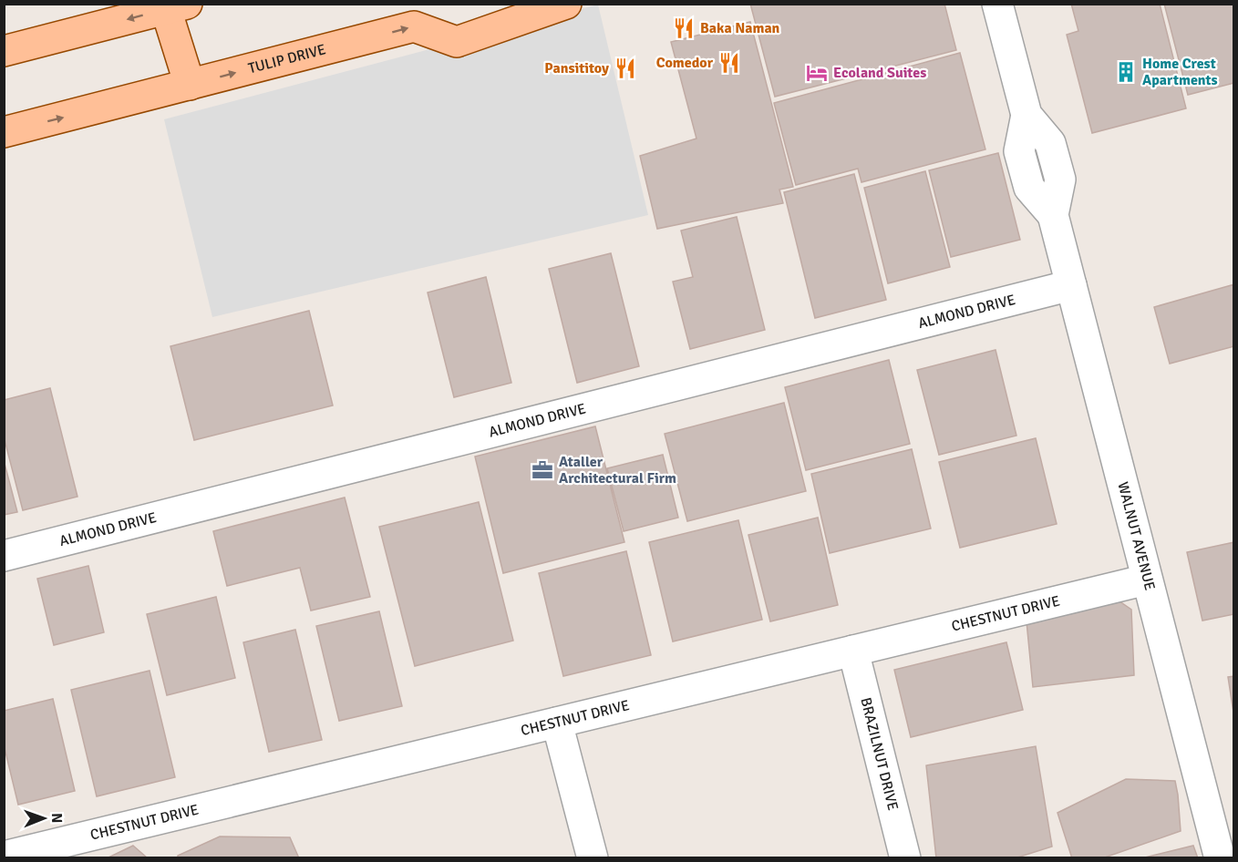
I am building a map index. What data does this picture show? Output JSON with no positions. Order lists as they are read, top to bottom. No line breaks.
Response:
{"streets":{"main road":["TULIP DRIVE"],"street":["ALMOND DRIVE","WALNUT AVENUE","CHESTNUT DRIVE","BRAZILNUT DRIVE"]},"crossings":[["ALMOND DRIVE","WALNUT AVENUE"],["WALNUT AVENUE","CHESTNUT DRIVE"],["CHESTNUT DRIVE","BRAZILNUT DRIVE"]],"one_way":["TULIP DRIVE"],"places":{"restaurant":["Baka Naman","Comedor","Pansititoy"],"building":["Home Crest Apartments"],"hotel":["Ecoland Suites"],"office":["Ataller Architectural Firm"]},"north":"right"}
